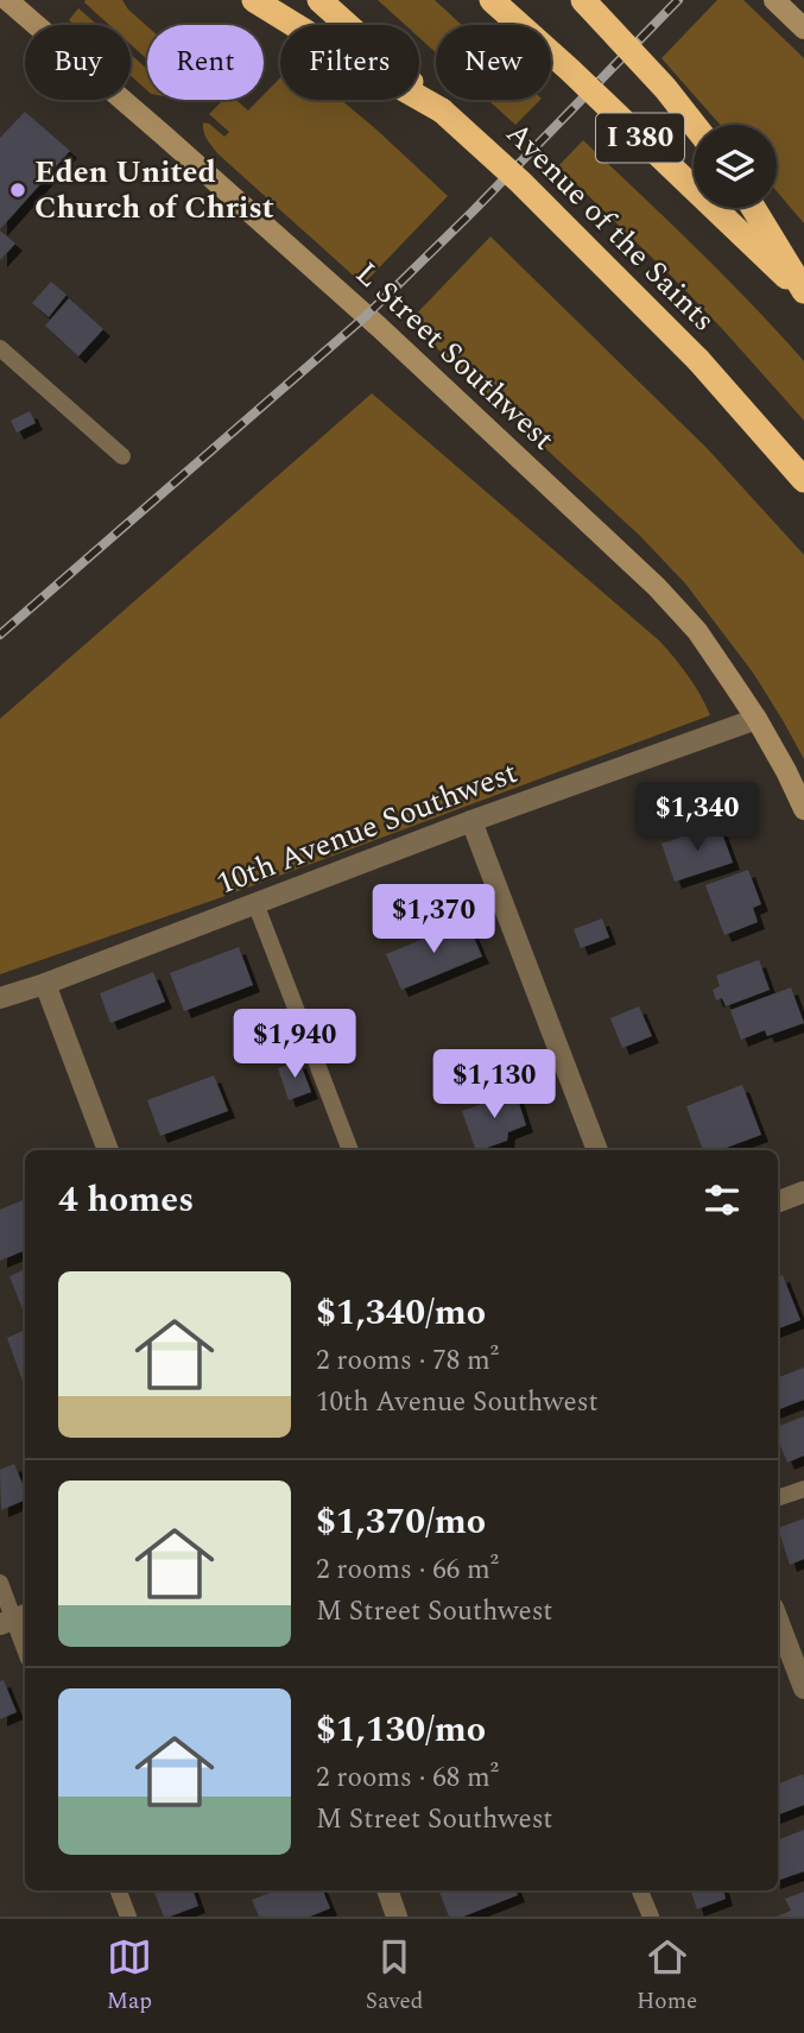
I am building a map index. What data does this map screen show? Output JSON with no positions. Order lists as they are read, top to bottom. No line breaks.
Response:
{"streets":{"highway":["I 380","Avenue of the Saints"],"street":["L Street Southwest","10th Avenue Southwest"]},"crossings":[["L Street Southwest","10th Avenue Southwest"]],"places":["Eden United Church of Christ"],"page":{"chip":["Buy","Rent","Filters","New"],"price":["$1,340","$1,370","$1,940","$1,130"],"heading":"4 homes","list":[{"name":"$1,340/mo","note":"2 rooms · 78 m² · 10th Avenue Southwest"},{"name":"$1,370/mo","note":"2 rooms · 66 m² · M Street Southwest"},{"name":"$1,130/mo","note":"2 rooms · 68 m² · M Street Southwest"}],"tabs":["Map","Saved","Home"]}}
